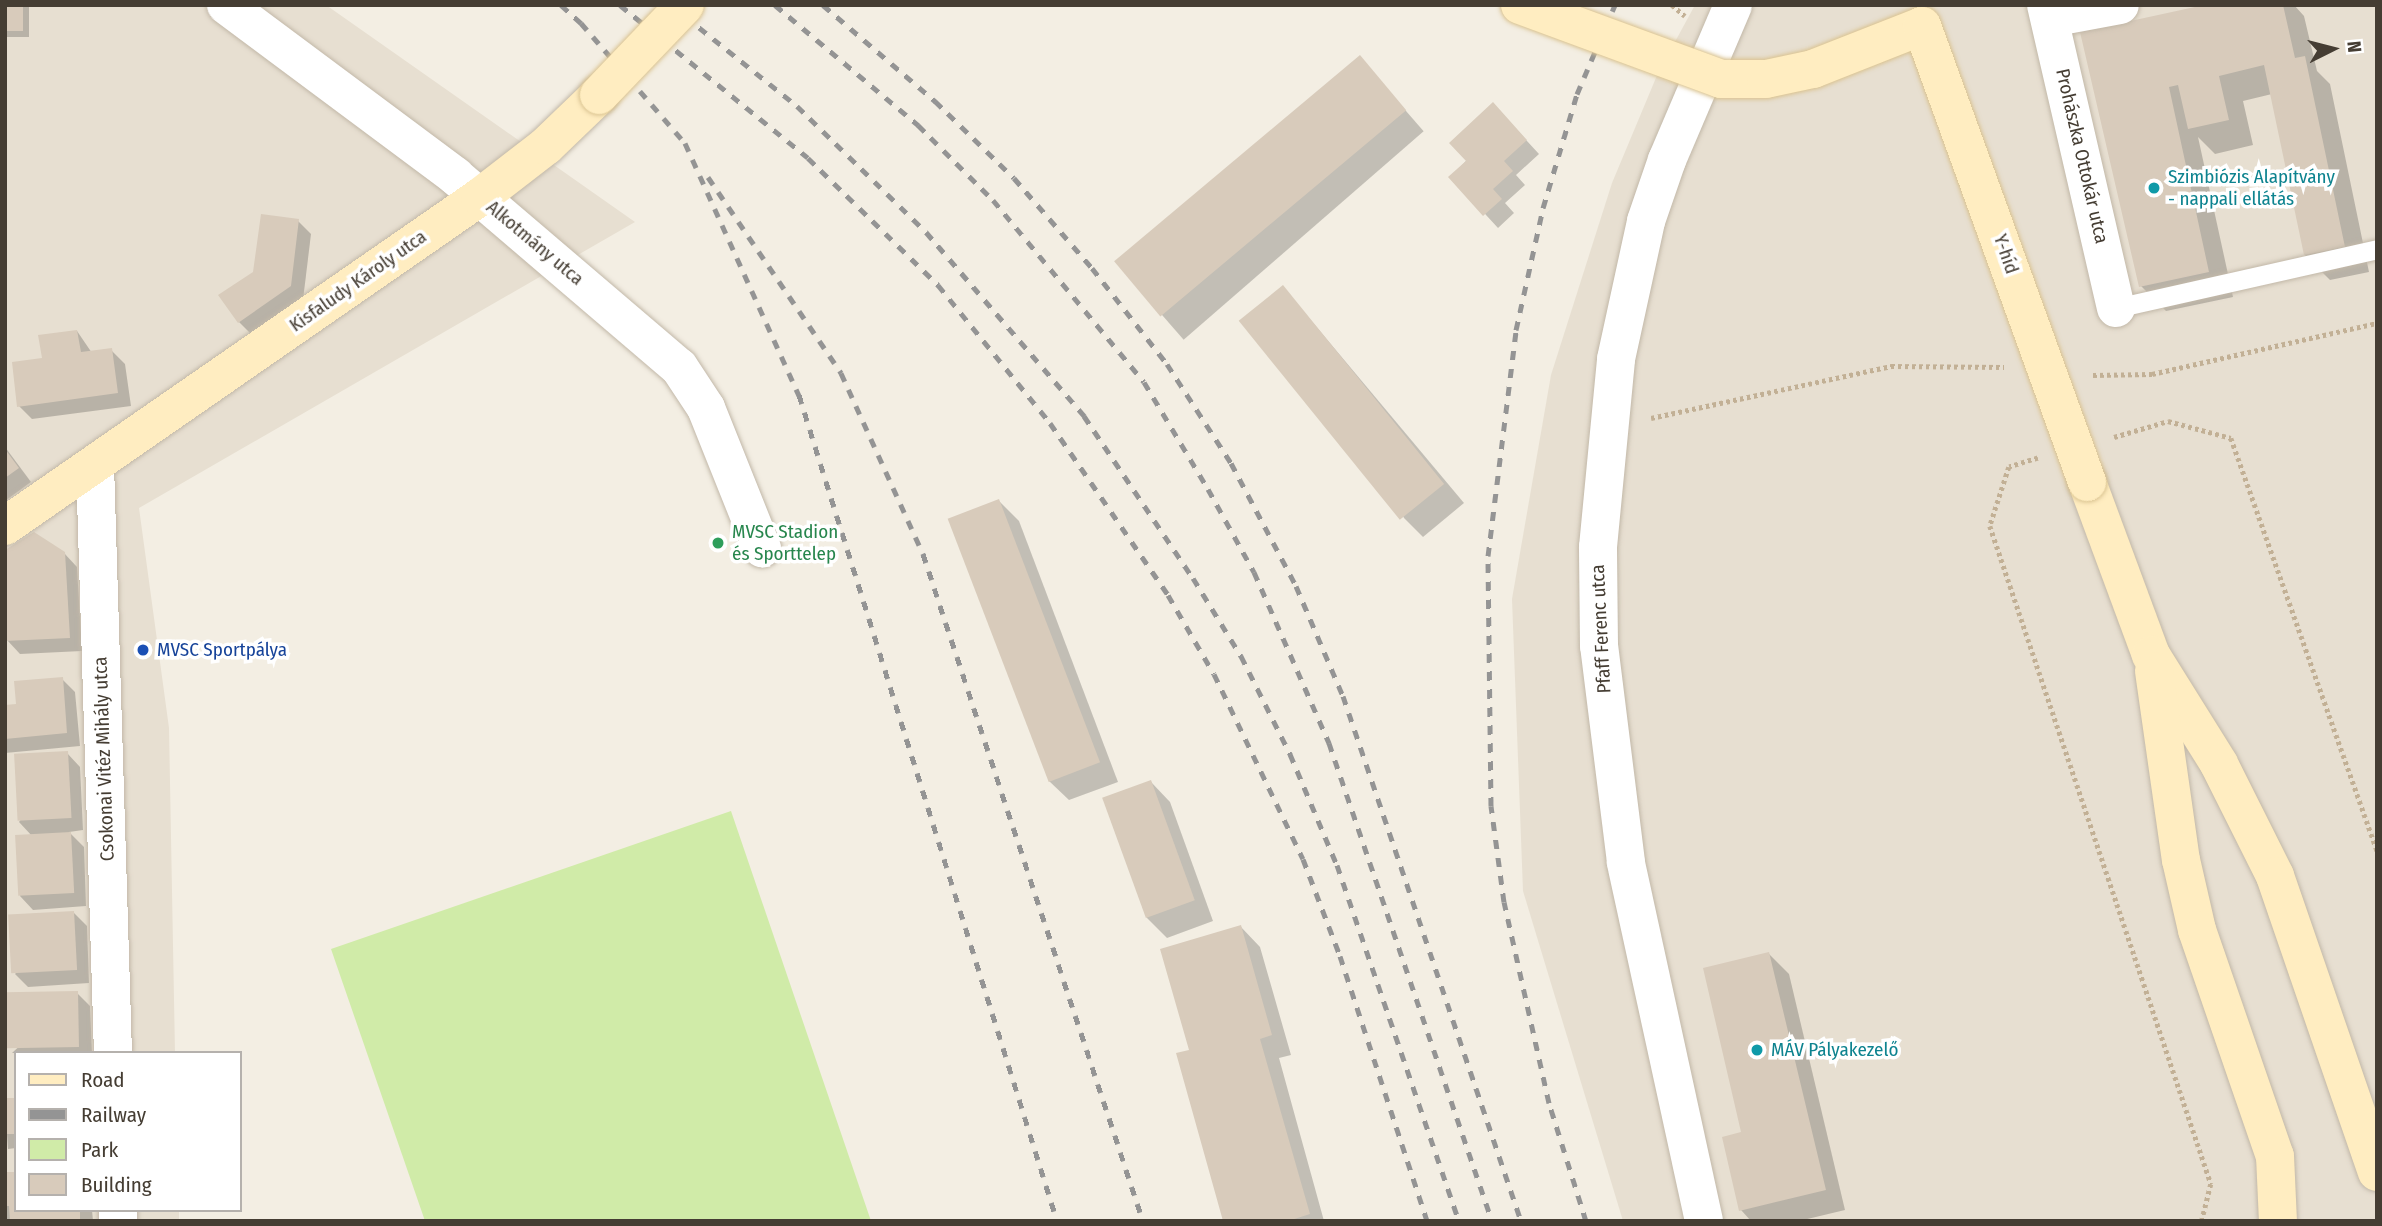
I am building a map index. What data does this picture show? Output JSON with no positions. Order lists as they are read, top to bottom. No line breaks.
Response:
{"streets":{"street":["Prohászka Ottokár utca","Alkotmány utca","Y-híd","Kisfaludy Károly utca","Pfaff Ferenc utca","Csokonai Vitéz Mihály utca"]},"crossings":[["Alkotmány utca","Kisfaludy Károly utca"],["Kisfaludy Károly utca","Csokonai Vitéz Mihály utca"]],"places":["Szimbiózis Alapítvány - nappali ellátás","MVSC Stadion és Sporttelep","MVSC Sportpálya","MÁV Pályakezelő"],"legend":["Road","Railway","Park","Building"],"north":"right"}
